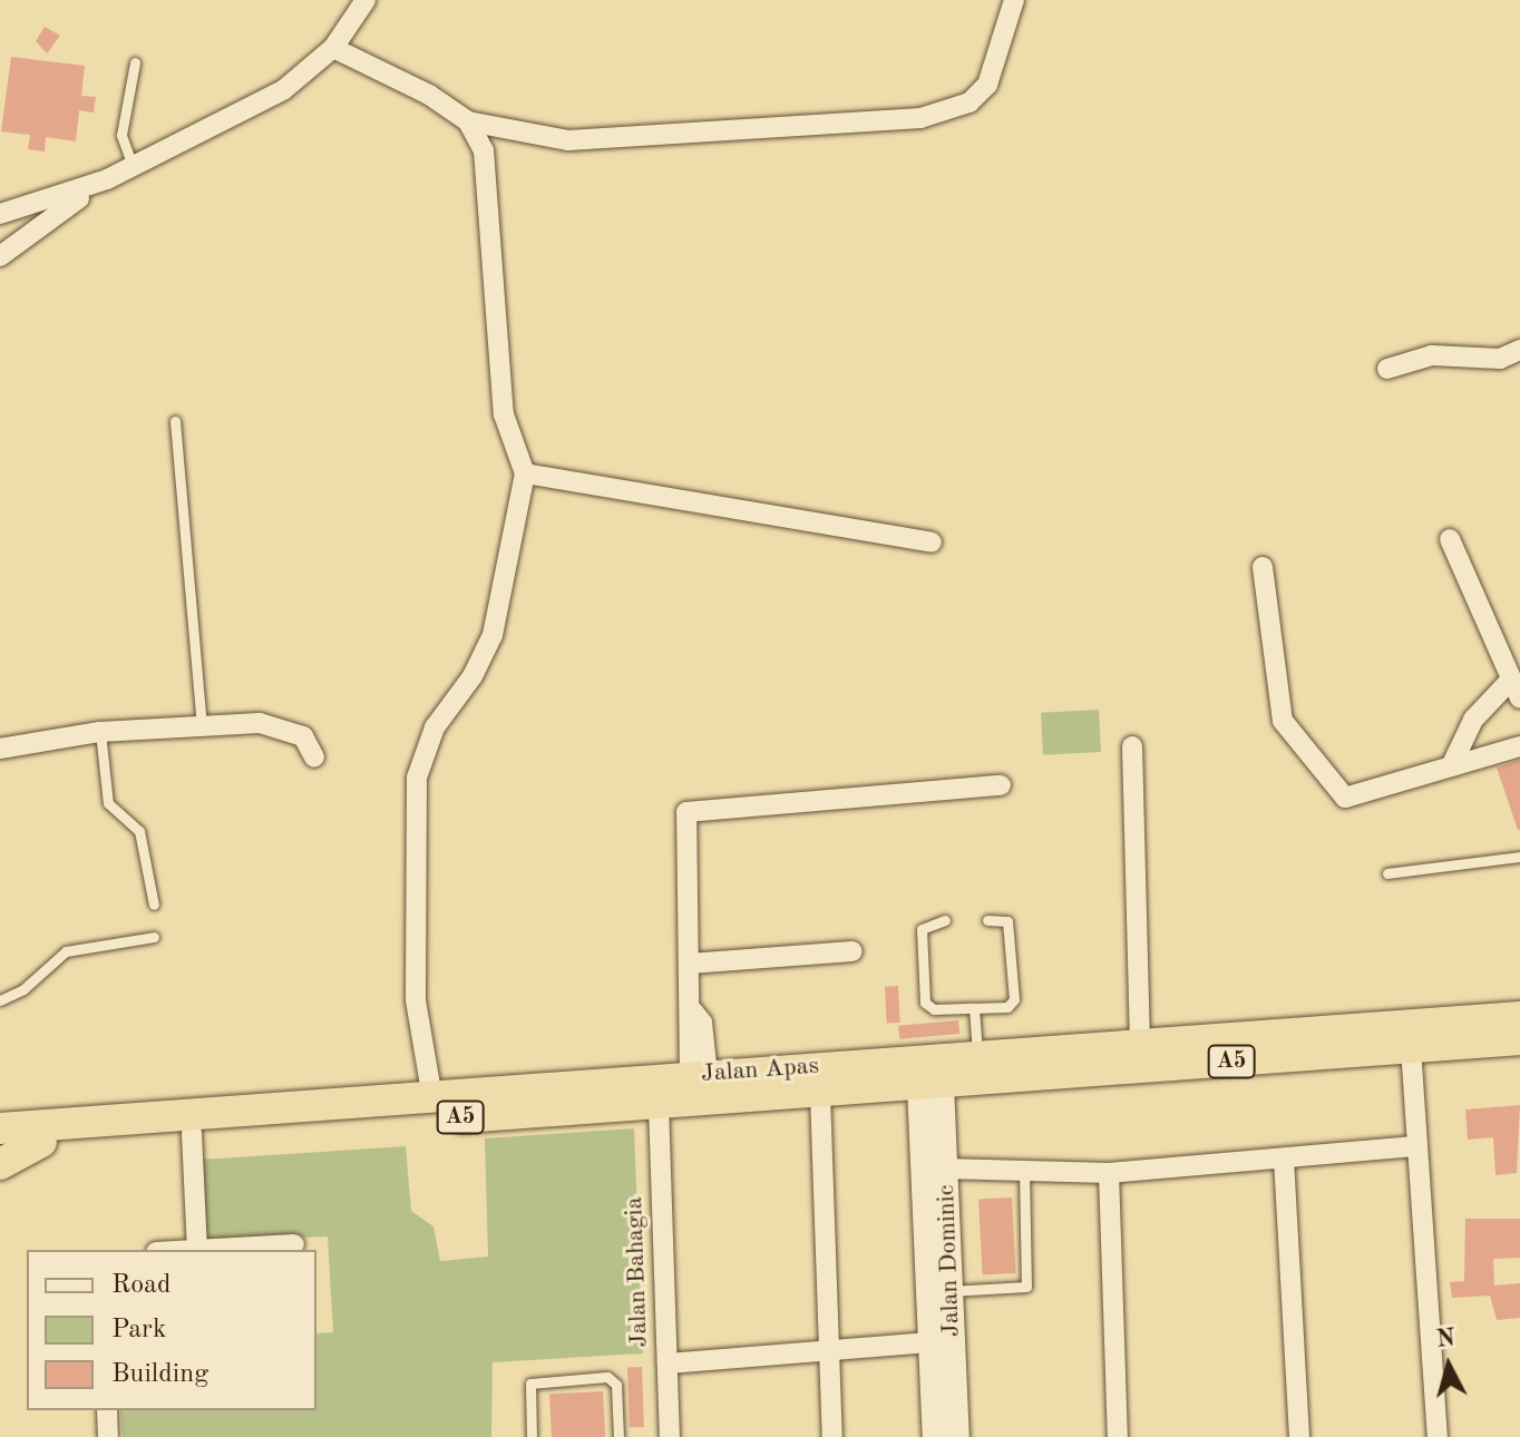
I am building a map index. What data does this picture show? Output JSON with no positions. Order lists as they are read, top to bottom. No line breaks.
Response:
{"streets":{"highway":["A5","Jalan Apas"],"street":["Jalan Dominic","Jalan Bahagia"]},"crossings":[["Jalan Apas","Jalan Dominic"],["Jalan Apas","Jalan Bahagia"]],"legend":["Road","Park","Building"],"north":"top"}
